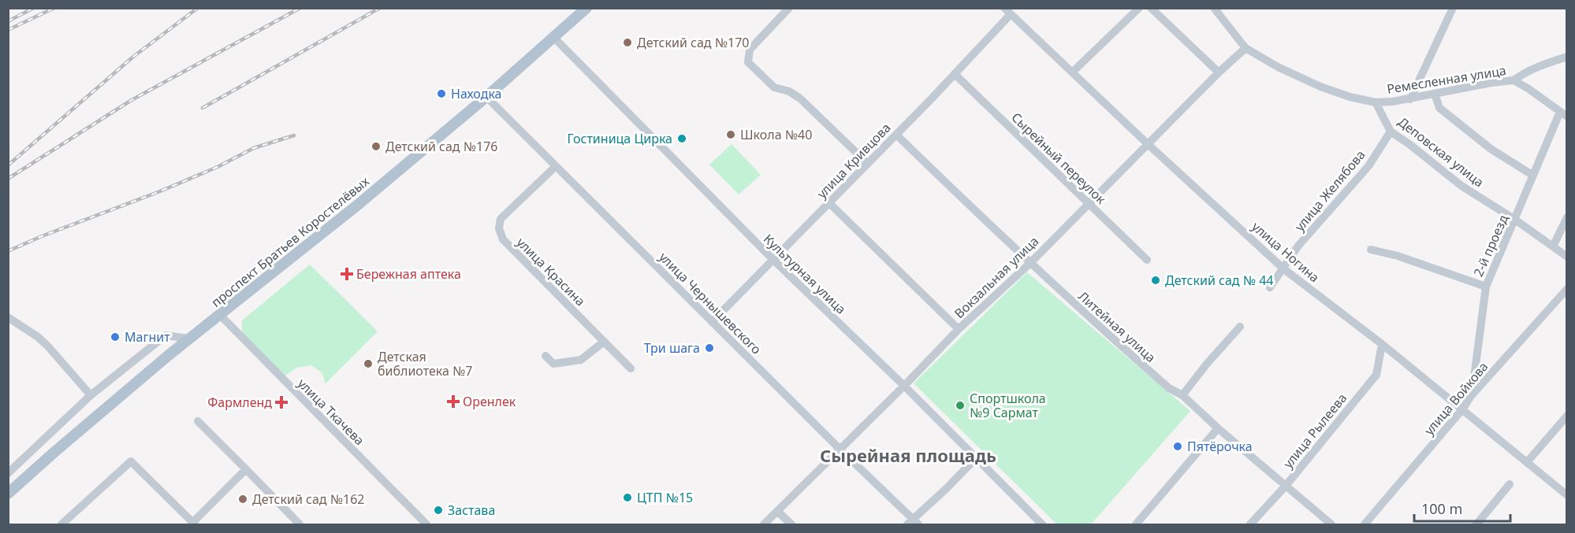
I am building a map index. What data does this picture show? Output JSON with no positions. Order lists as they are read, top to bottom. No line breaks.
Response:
{"streets":{"main road":["проспект Братьев Коростелёвых"],"street":["Ремесленная улица","Деповская улица","Сырейный переулок","улица Кривцова","улица Желябова","2-й проезд","улица Ногина","улица Красина","Культурная улица","Вокзальная улица","улица Чернышевского","Литейная улица","улица Войкова","улица Ткачева","улица Рылеева"]},"crossings":[["Ремесленная улица","Деповская улица"],["Ремесленная улица","2-й проезд"],["Деповская улица","улица Желябова"],["Деповская улица","2-й проезд"],["Сырейный переулок","улица Кривцова"],["Сырейный переулок","Вокзальная улица"],["улица Кривцова","улица Ногина"],["улица Кривцова","Культурная улица"],["улица Кривцова","улица Чернышевского"],["улица Кривцова","Литейная улица"],["улица Желябова","улица Ногина"],["проспект Братьев Коростелёвых","Культурная улица"],["проспект Братьев Коростелёвых","улица Чернышевского"],["проспект Братьев Коростелёвых","улица Ткачева"],["2-й проезд","улица Войкова"],["улица Ногина","Вокзальная улица"],["улица Ногина","улица Войкова"],["улица Ногина","улица Рылеева"],["улица Красина","улица Чернышевского"],["Культурная улица","Вокзальная улица"],["Вокзальная улица","улица Чернышевского"],["Вокзальная улица","Литейная улица"],["Литейная улица","улица Рылеева"]],"districts":["Сырейная площадь"],"places":{"other":["Детский сад №170","Находка","Школа №40","Гостиница Цирка","Детский сад №176","Детский сад № 44","Магнит","Три шага","Детская библиотека №7","Спортшкола №9 Сармат","Пятёрочка","ЦТП №15","Детский сад №162","Застава"],"health":["Бережная аптека","Оренлек","Фармленд"]},"scale_bar":"100 m"}
